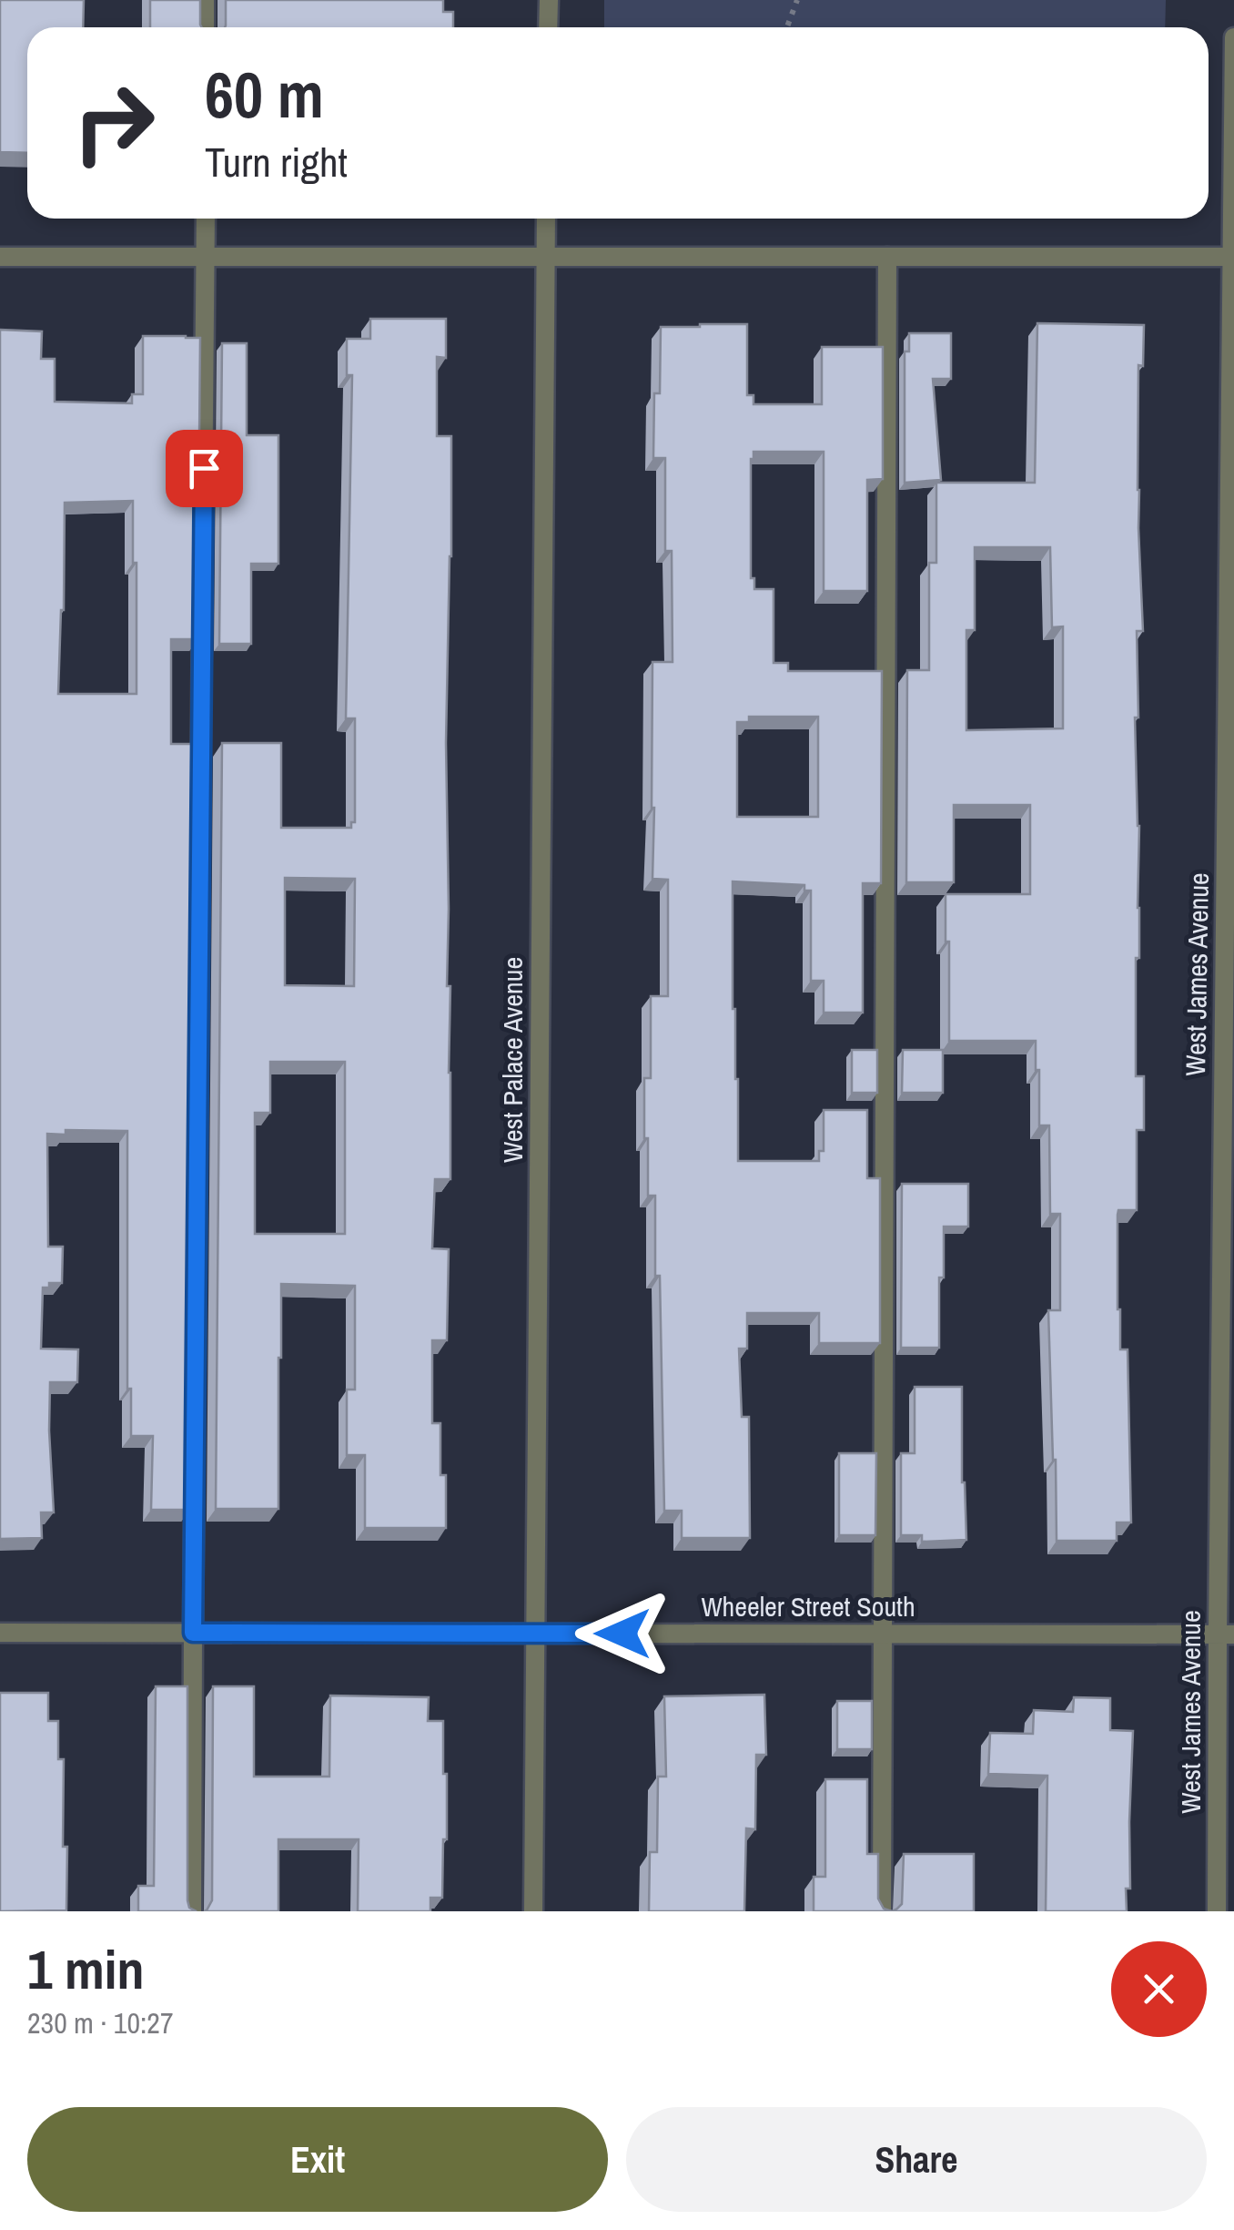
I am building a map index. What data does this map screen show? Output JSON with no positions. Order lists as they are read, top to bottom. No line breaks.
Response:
{"streets":{"street":["West James Avenue","West Palace Avenue","Wheeler Street South"]},"crossings":[["West James Avenue","Wheeler Street South"],["West Palace Avenue","Wheeler Street South"]],"page":{"turn":["60 m","Turn right"],"heading":["1 min","230 m · 10:27"],"buttons":["Exit","Share"]}}
